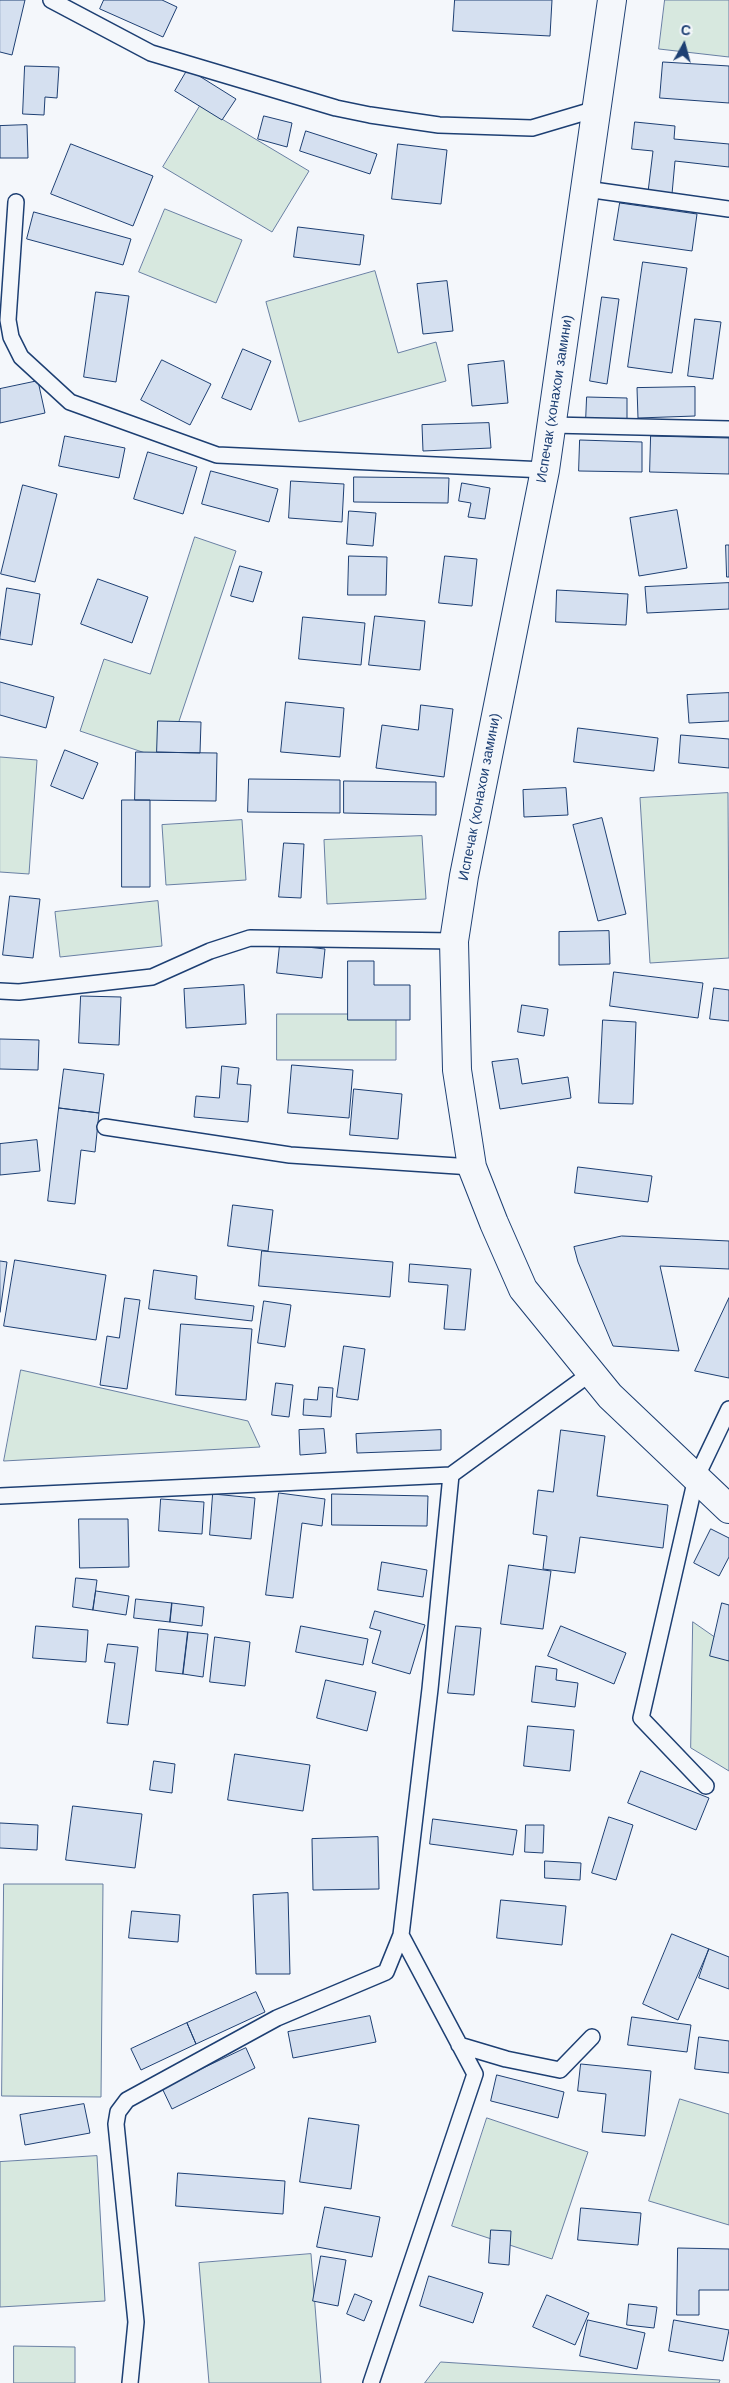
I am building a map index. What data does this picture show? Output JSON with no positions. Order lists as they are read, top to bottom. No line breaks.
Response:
{"streets":{"street":["Испечак (хонахои замини)"]},"north":"top"}
